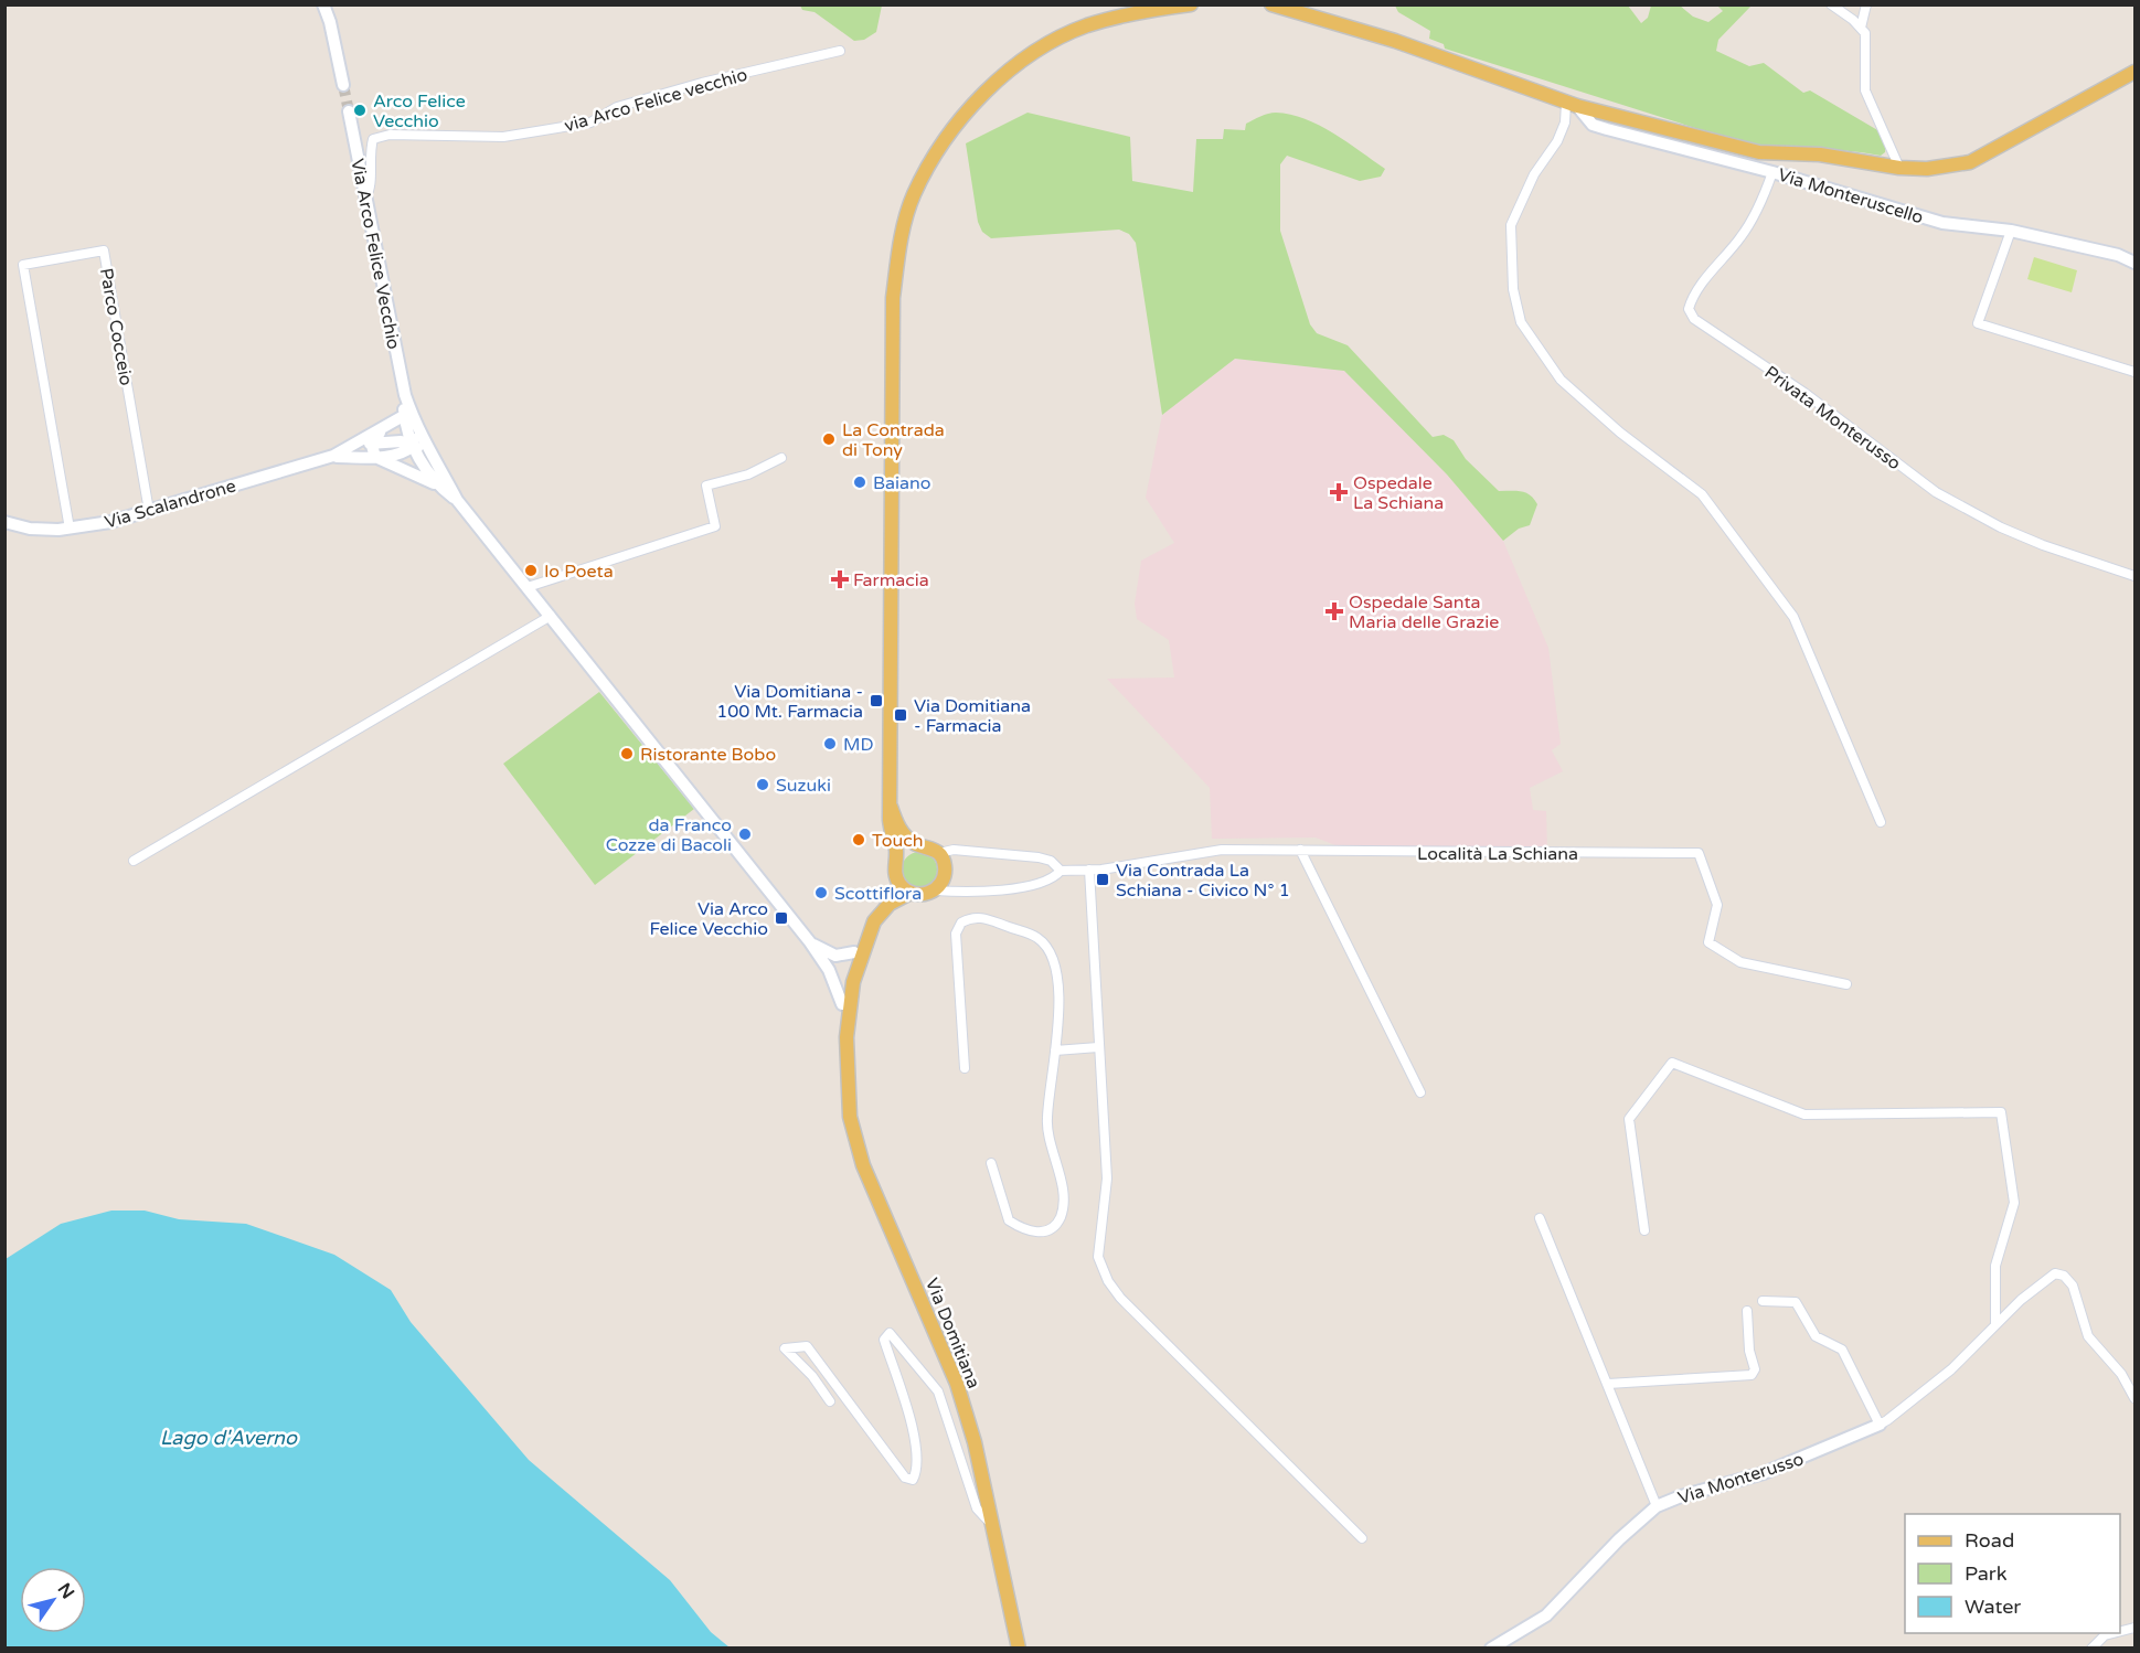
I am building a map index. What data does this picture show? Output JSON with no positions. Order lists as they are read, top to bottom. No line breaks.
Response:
{"streets":{"main road":["Via Domitiana"],"street":["via Arco Felice vecchio","Via Monteruscello","Via Arco Felice Vecchio","Parco Cocceio","Privata Monterusso","Via Scalandrone","Località La Schiana","Via Monterusso"]},"crossings":[["via Arco Felice vecchio","Via Arco Felice Vecchio"],["Via Monteruscello","Privata Monterusso"],["Parco Cocceio","Via Scalandrone"],["Località La Schiana","Via Domitiana"]],"water":["Lago d'Averno"],"places":{"other":["Arco Felice Vecchio","La Contrada di Tony","Baiano","Io Poeta","MD","Ristorante Bobo","Suzuki","da Franco Cozze di Bacoli","Touch","Scottiflora"],"health":["Ospedale La Schiana","Farmacia","Ospedale Santa Maria delle Grazie"],"transit":["Via Domitiana - 100 Mt. Farmacia","Via Domitiana - Farmacia","Via Contrada La Schiana - Civico N° 1","Via Arco Felice Vecchio"]},"legend":["Road","Park","Water"],"north":"top right"}
